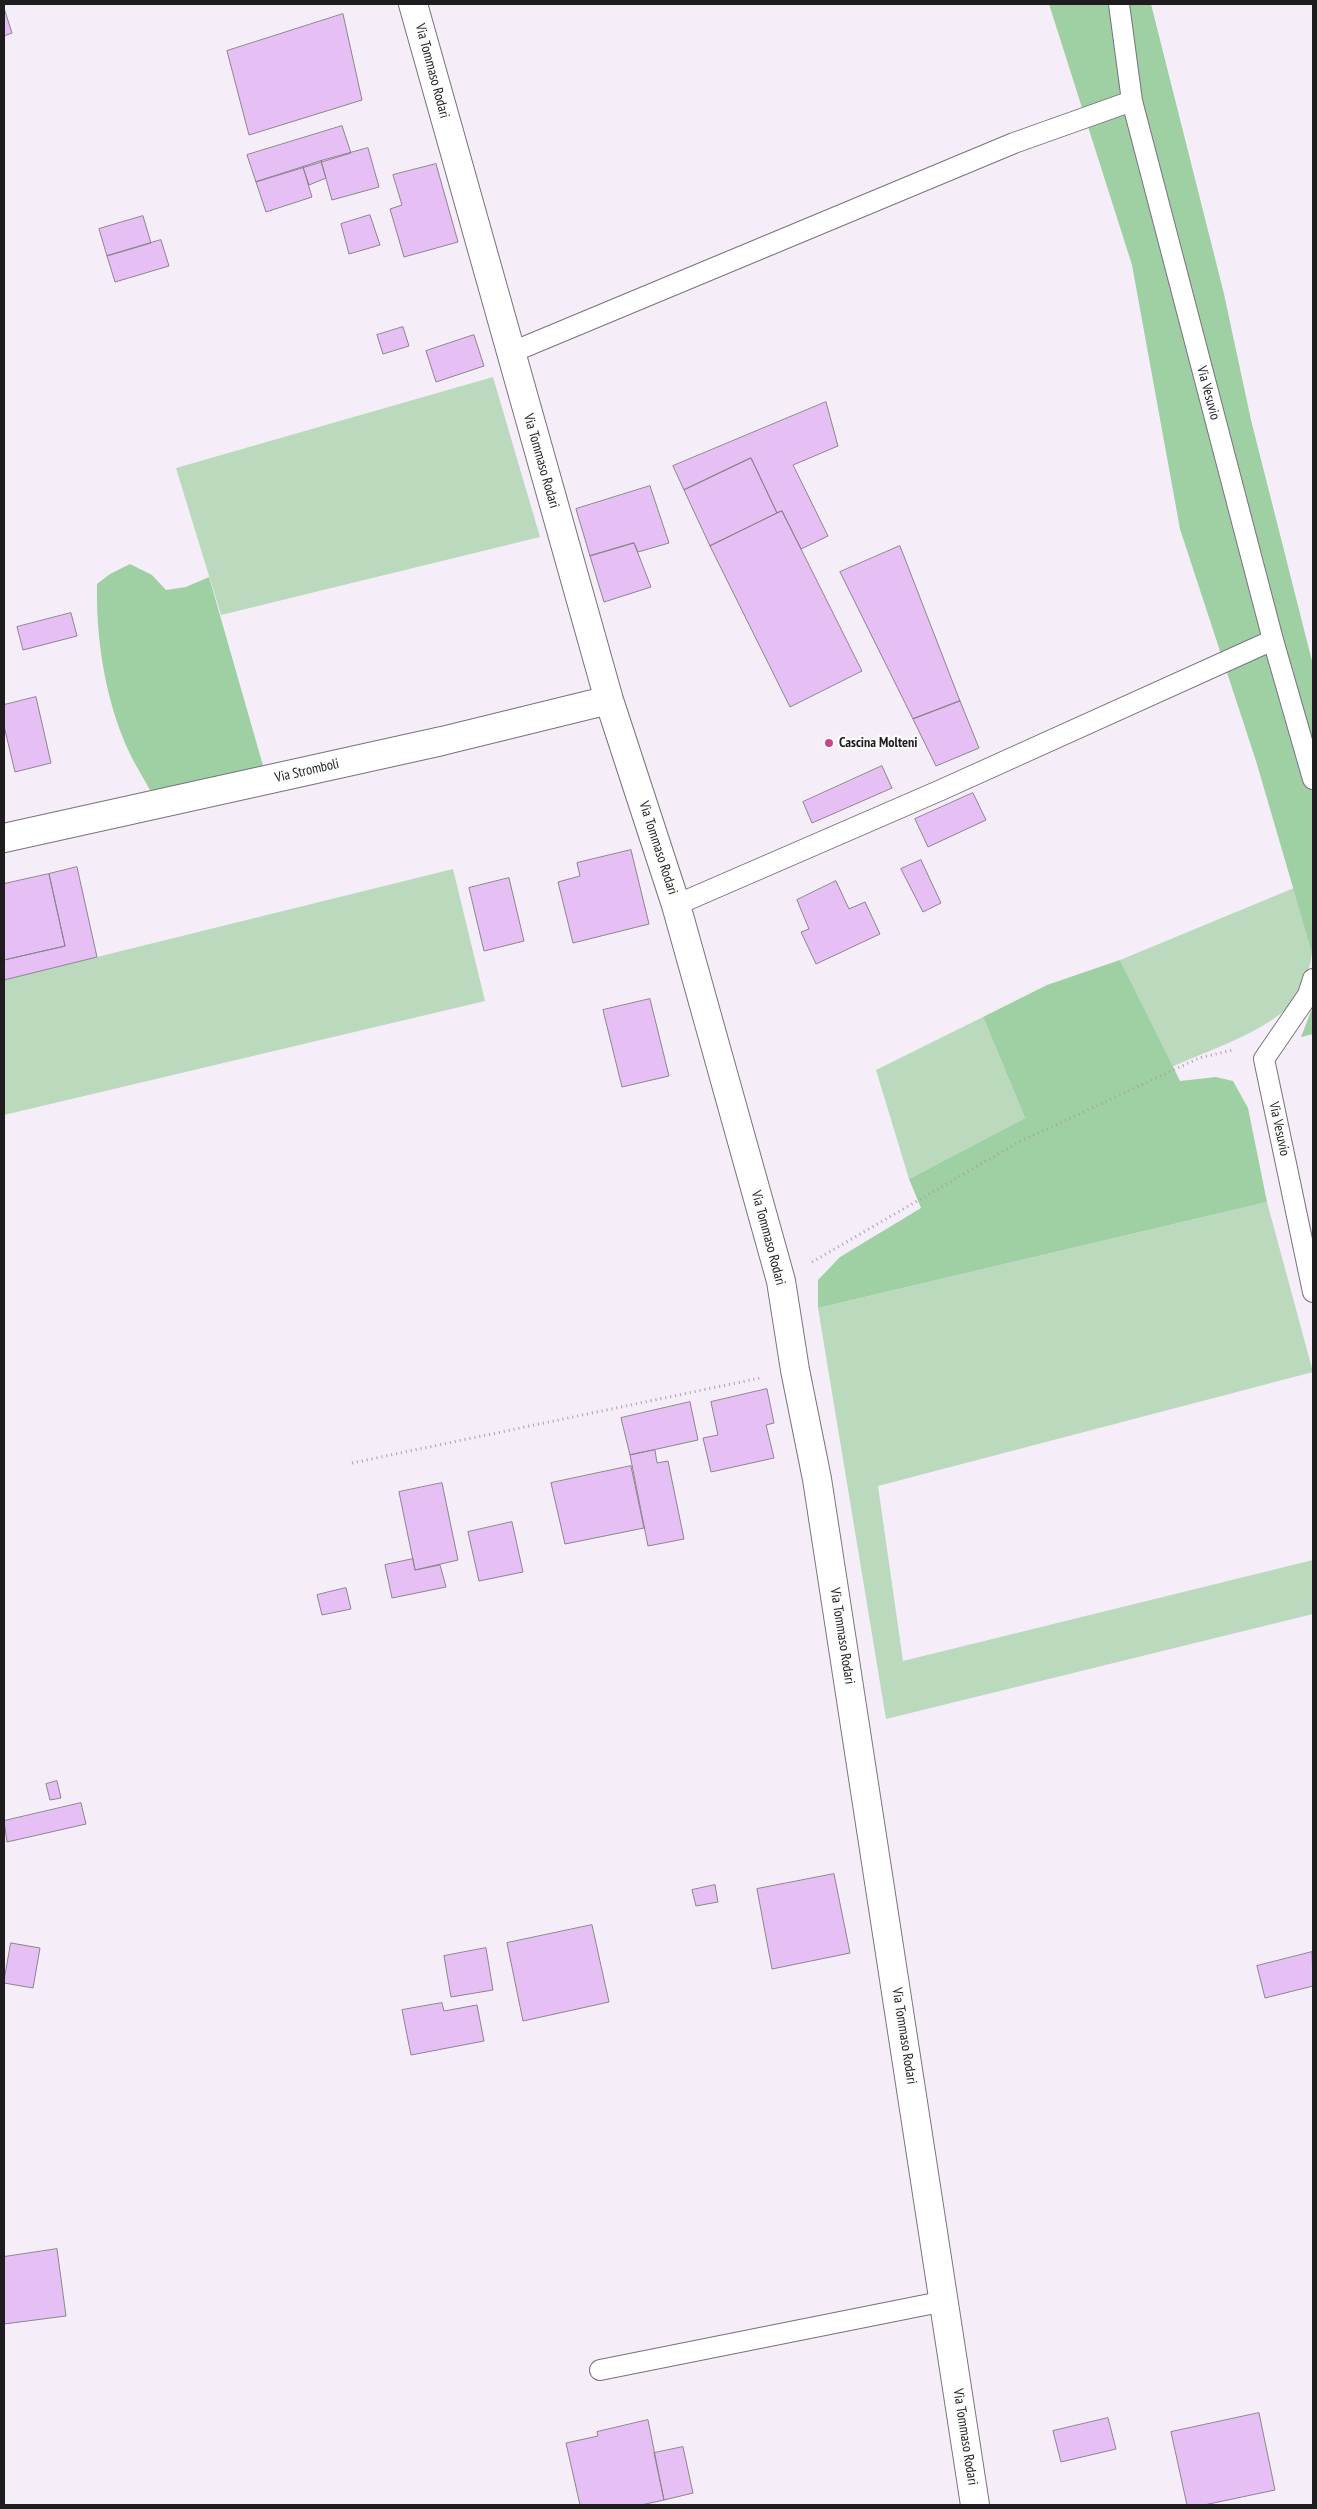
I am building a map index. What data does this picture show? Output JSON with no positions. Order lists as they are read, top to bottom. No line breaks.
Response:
{"streets":{"street":["Via Tommaso Rodari","Via Stromboli"],"lane":["Via Vesuvio"]},"crossings":[["Via Tommaso Rodari","Via Stromboli"]],"places":["Cascina Molteni"]}
